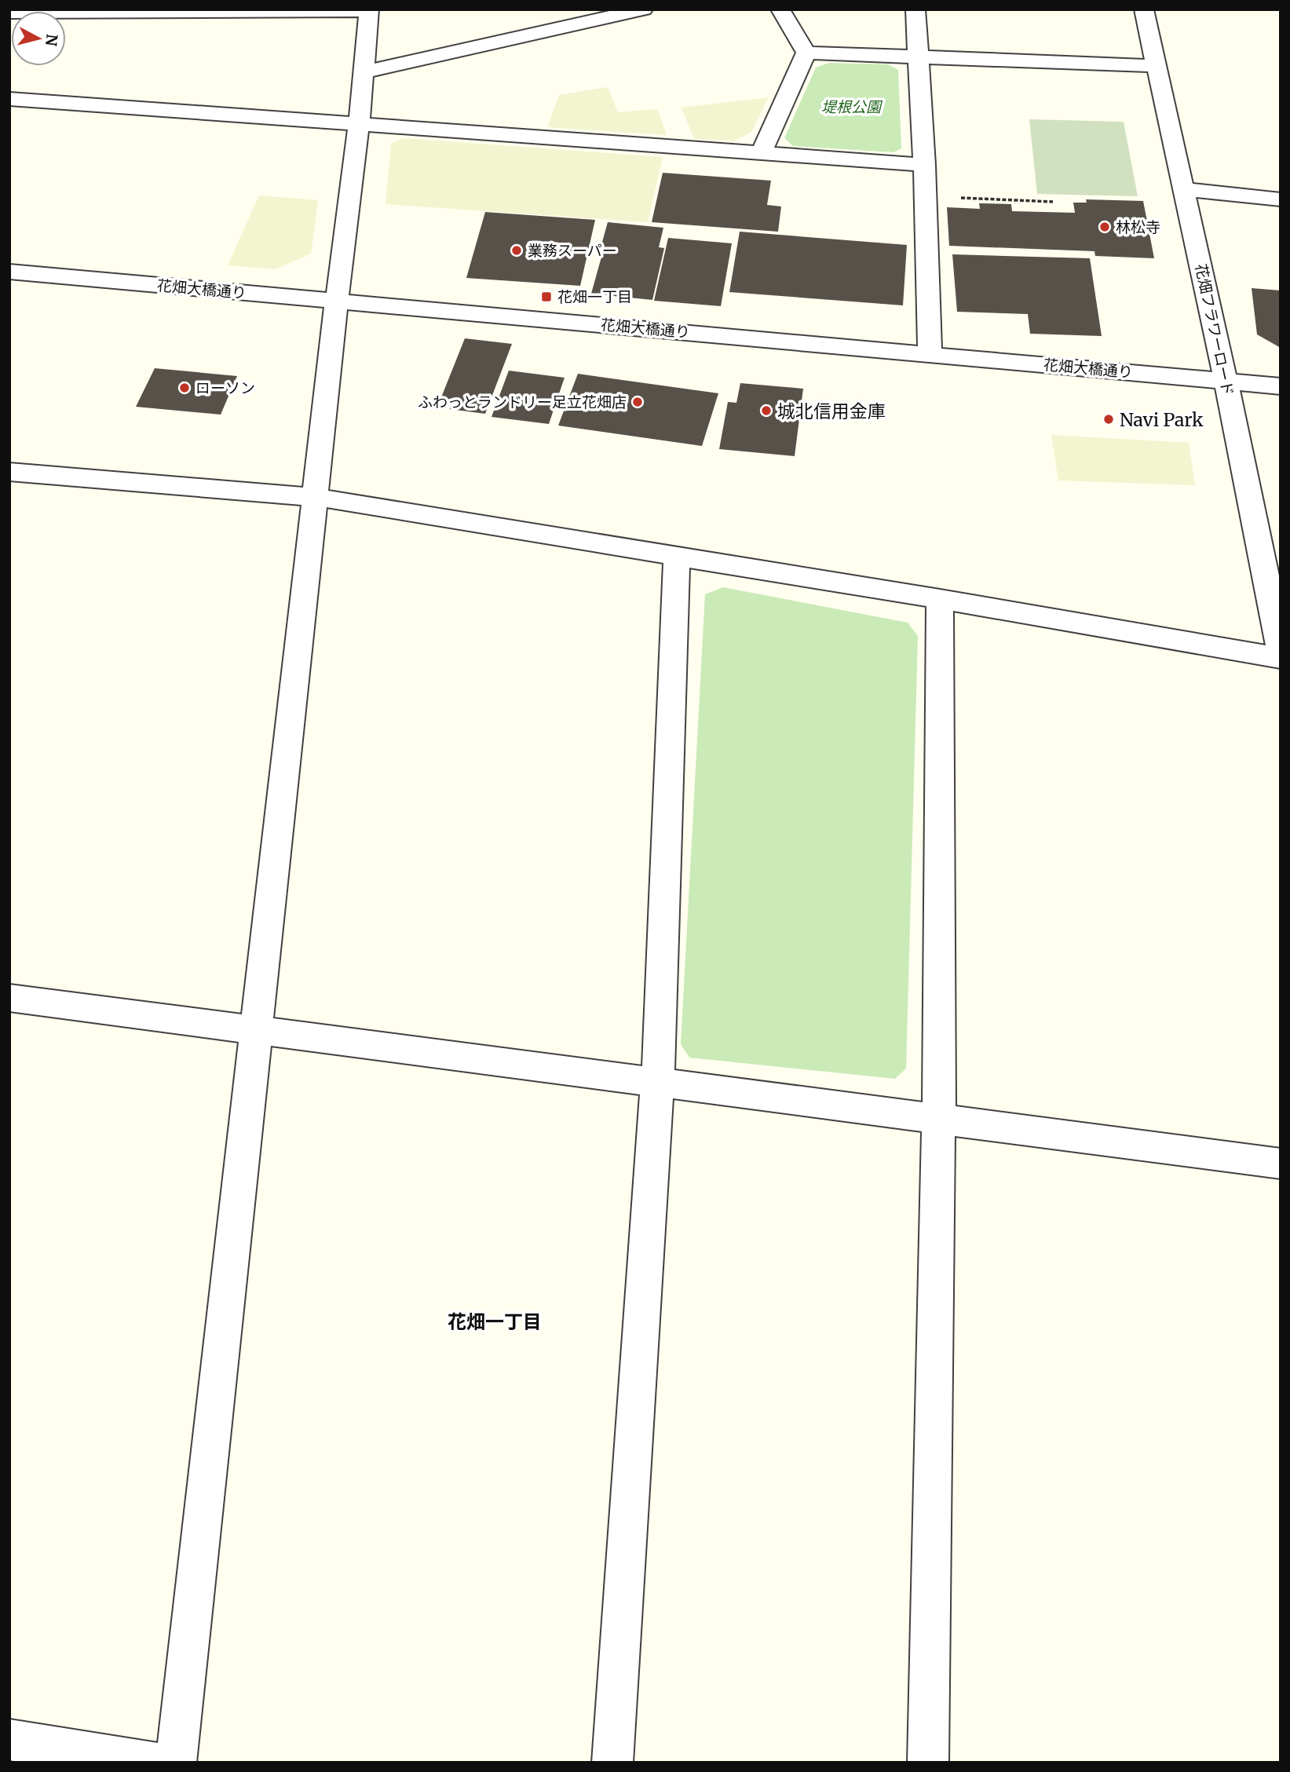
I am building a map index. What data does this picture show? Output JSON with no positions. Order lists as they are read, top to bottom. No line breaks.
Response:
{"streets":{"street":["花畑大橋通り","花畑フラワーロード"]},"crossings":[["花畑大橋通り","花畑フラワーロード"]],"districts":["花畑一丁目"],"parks":["堤根公園"],"places":{"other":["林松寺","業務スーパー","ローソン","ふわっとランドリー足立花畑店","城北信用金庫","Navi Park"],"transit":["花畑一丁目"]},"north":"right"}
